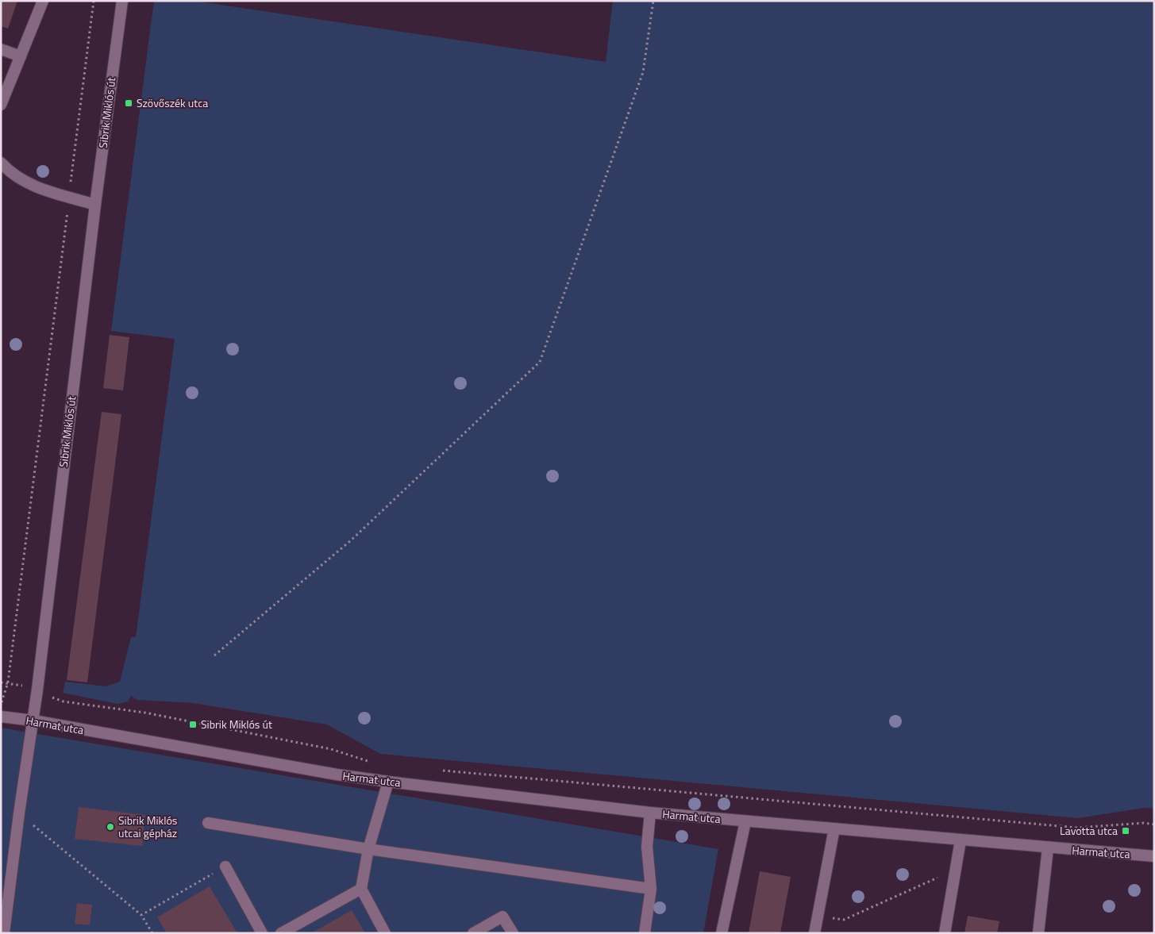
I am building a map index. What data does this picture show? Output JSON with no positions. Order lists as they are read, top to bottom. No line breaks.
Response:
{"streets":{"street":["Sibrik Miklós út","Harmat utca"]},"crossings":[["Sibrik Miklós út","Harmat utca"]],"places":{"transit":["Szövőszék utca","Sibrik Miklós út","Lavotta utca"],"other":["Sibrik Miklós utcai gépház"]}}
